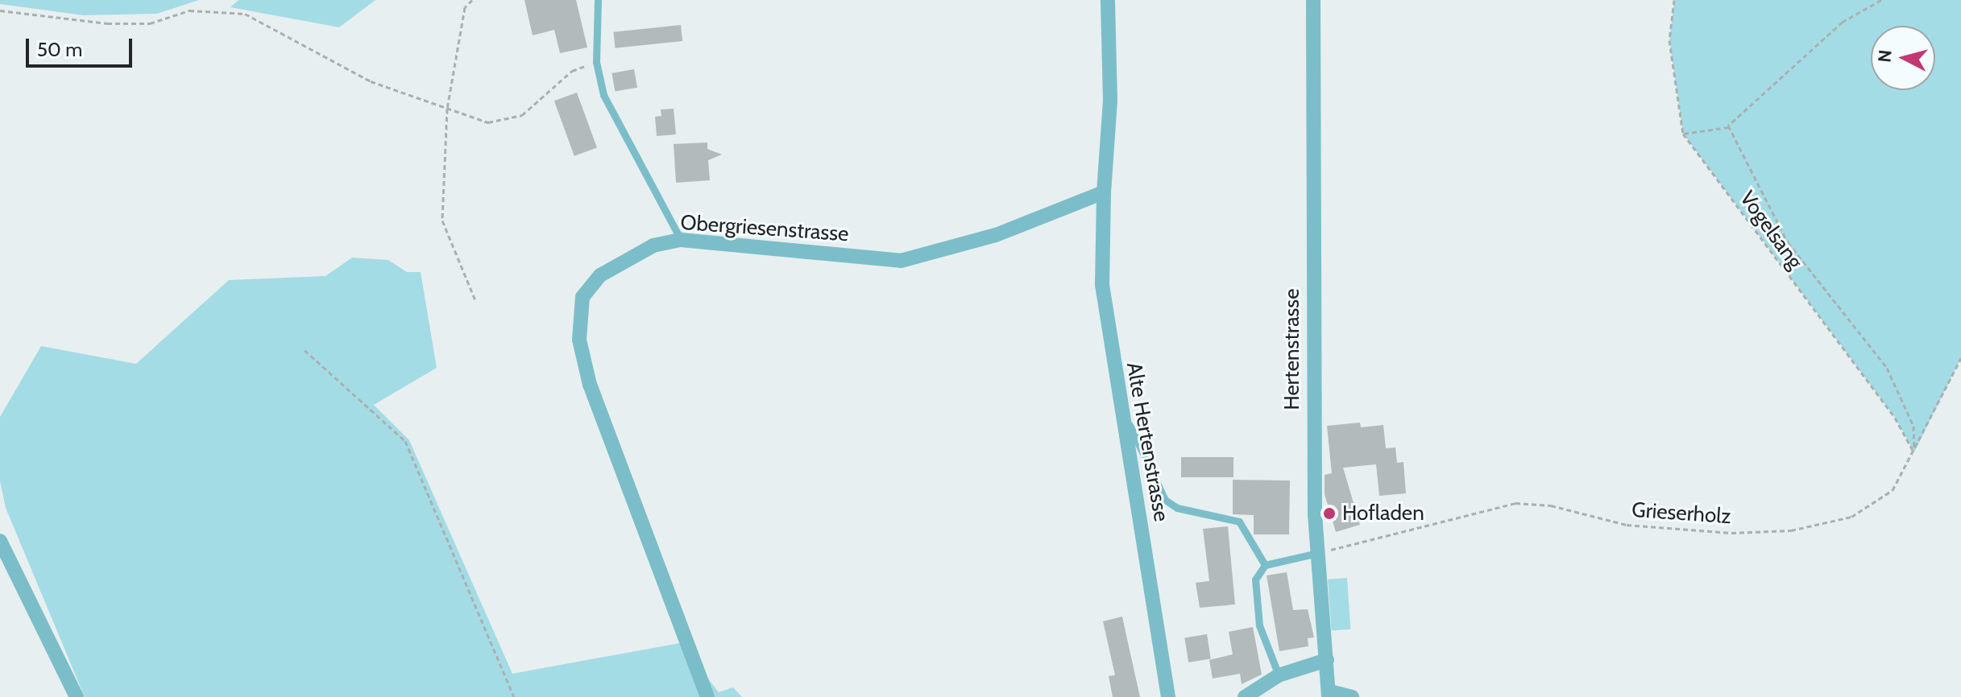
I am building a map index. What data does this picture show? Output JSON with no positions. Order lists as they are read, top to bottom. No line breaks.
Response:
{"streets":{"street":["Obergriesenstrasse","Hertenstrasse","Alte Hertenstrasse"],"path":["Vogelsang","Grieserholz"]},"crossings":[["Obergriesenstrasse","Alte Hertenstrasse"],["Vogelsang","Grieserholz"],["Hertenstrasse","Grieserholz"]],"places":["Hofladen"],"scale_bar":"50 m","north":"left"}
